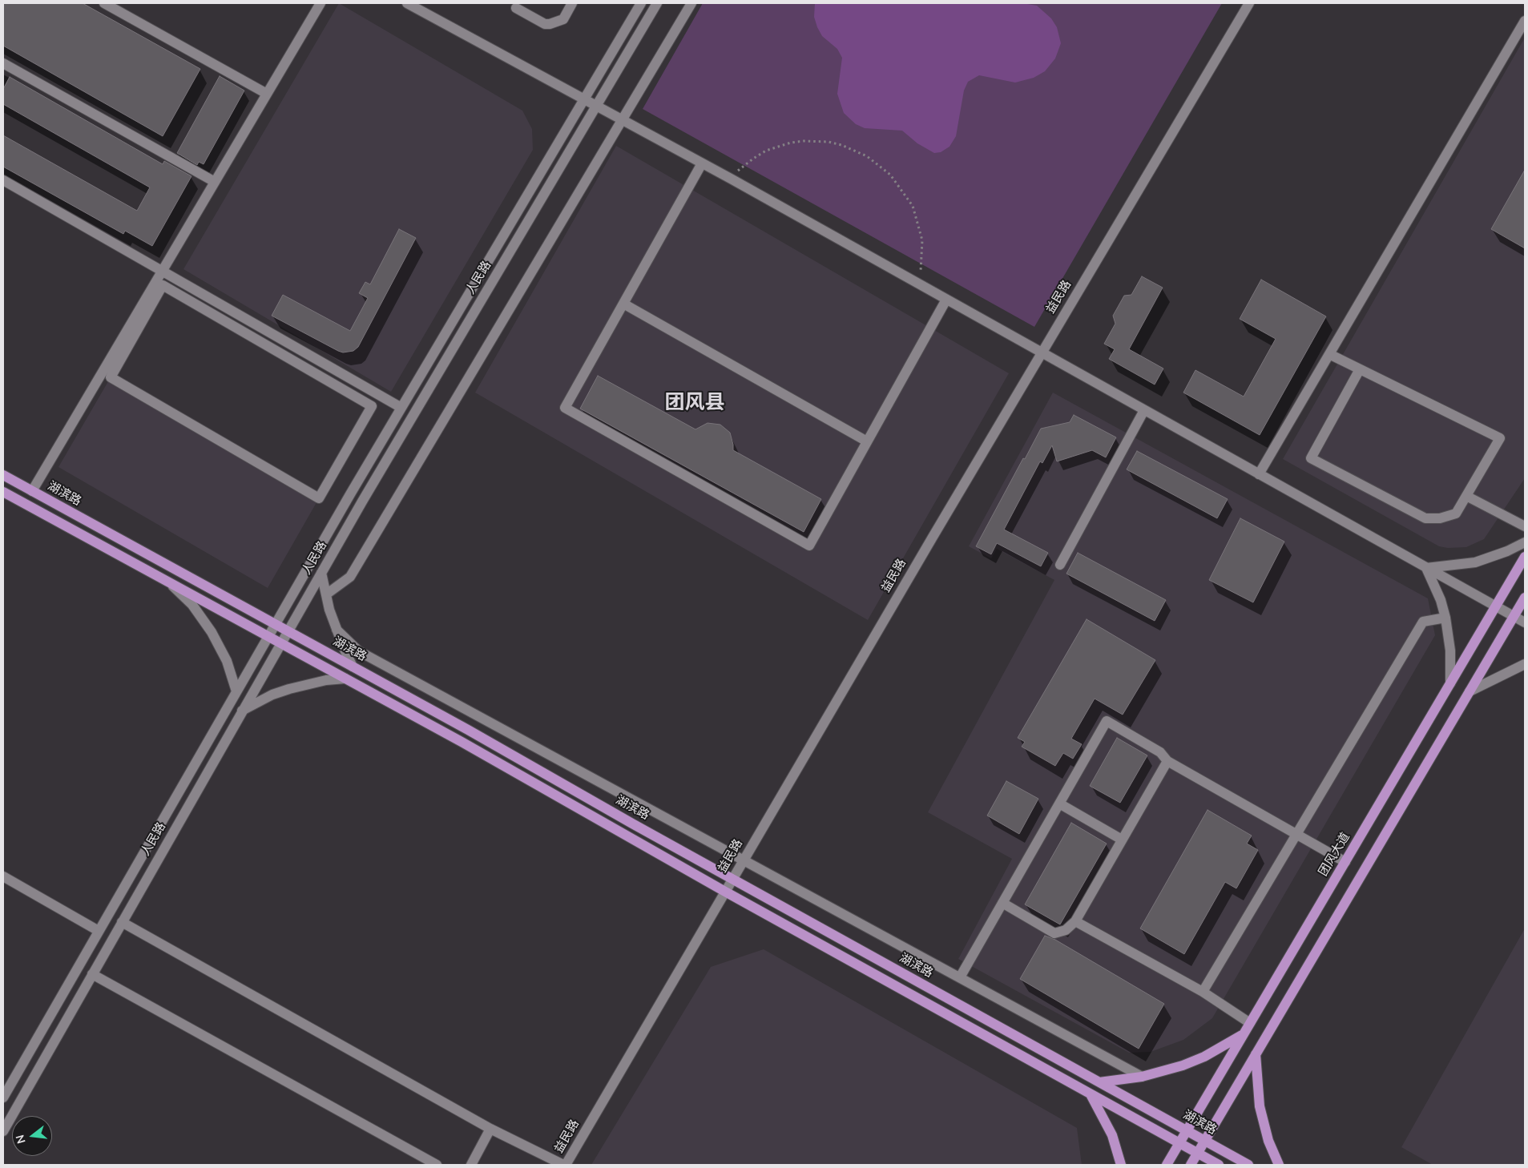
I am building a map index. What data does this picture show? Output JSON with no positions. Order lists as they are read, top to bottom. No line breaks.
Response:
{"streets":{"main road":["湖滨路","团风大道"],"street":["人民路","益民路"]},"crossings":[["人民路","湖滨路"],["益民路","湖滨路"],["湖滨路","团风大道"]],"districts":["团风县"],"north":"left"}
